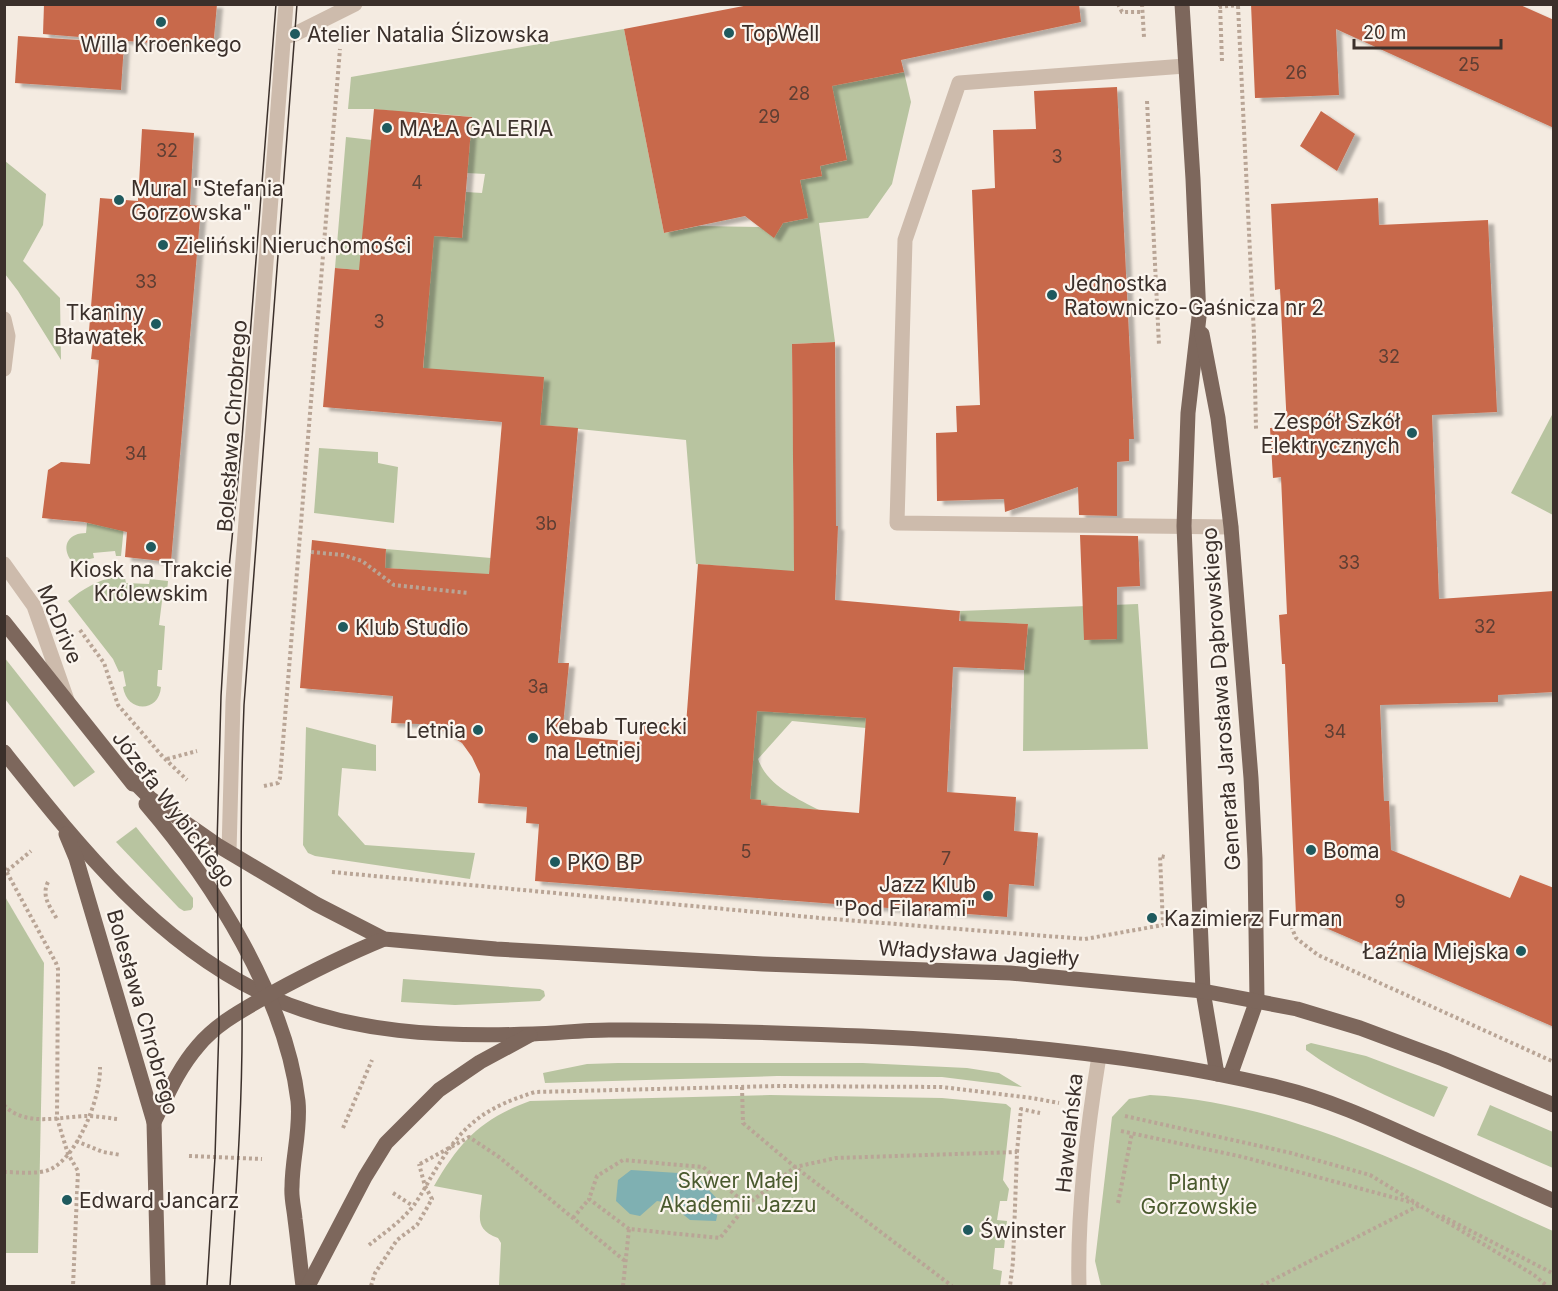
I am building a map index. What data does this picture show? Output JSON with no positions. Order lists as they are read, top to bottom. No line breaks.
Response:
{"streets":{"main road":["Bolesława Chrobrego","Generała Jarosława Dąbrowskiego","Józefa Wybickiego","Władysława Jagiełły"],"street":["McDrive","Hawelańska"]},"crossings":[["McDrive","Józefa Wybickiego"],["Generała Jarosława Dąbrowskiego","Władysława Jagiełły"]],"parks":["Skwer Małej Akademii Jazzu","Planty Gorzowskie"],"places":["Willa Kroenkego","TopWell","Atelier Natalia Ślizowska","MAŁA GALERIA","Mural \"Stefania Gorzowska\"","Zieliński Nieruchomości","Jednostka Ratowniczo-Gaśnicza nr 2","Tkaniny Bławatek","Zespół Szkół Elektrycznych","Kiosk na Trakcie Królewskim","Klub Studio","Letnia","Kebab Turecki na Letniej","Boma","PKO BP","Jazz Klub \"Pod Filarami\"","Kazimierz Furman","Łaźnia Miejska","Edward Jancarz","Świnster"],"house_numbers":["25","26","28","29","32","3","4","33","3","32","34","3b","33","32","3a","34","5","7","9"],"scale_bar":"20 m"}
